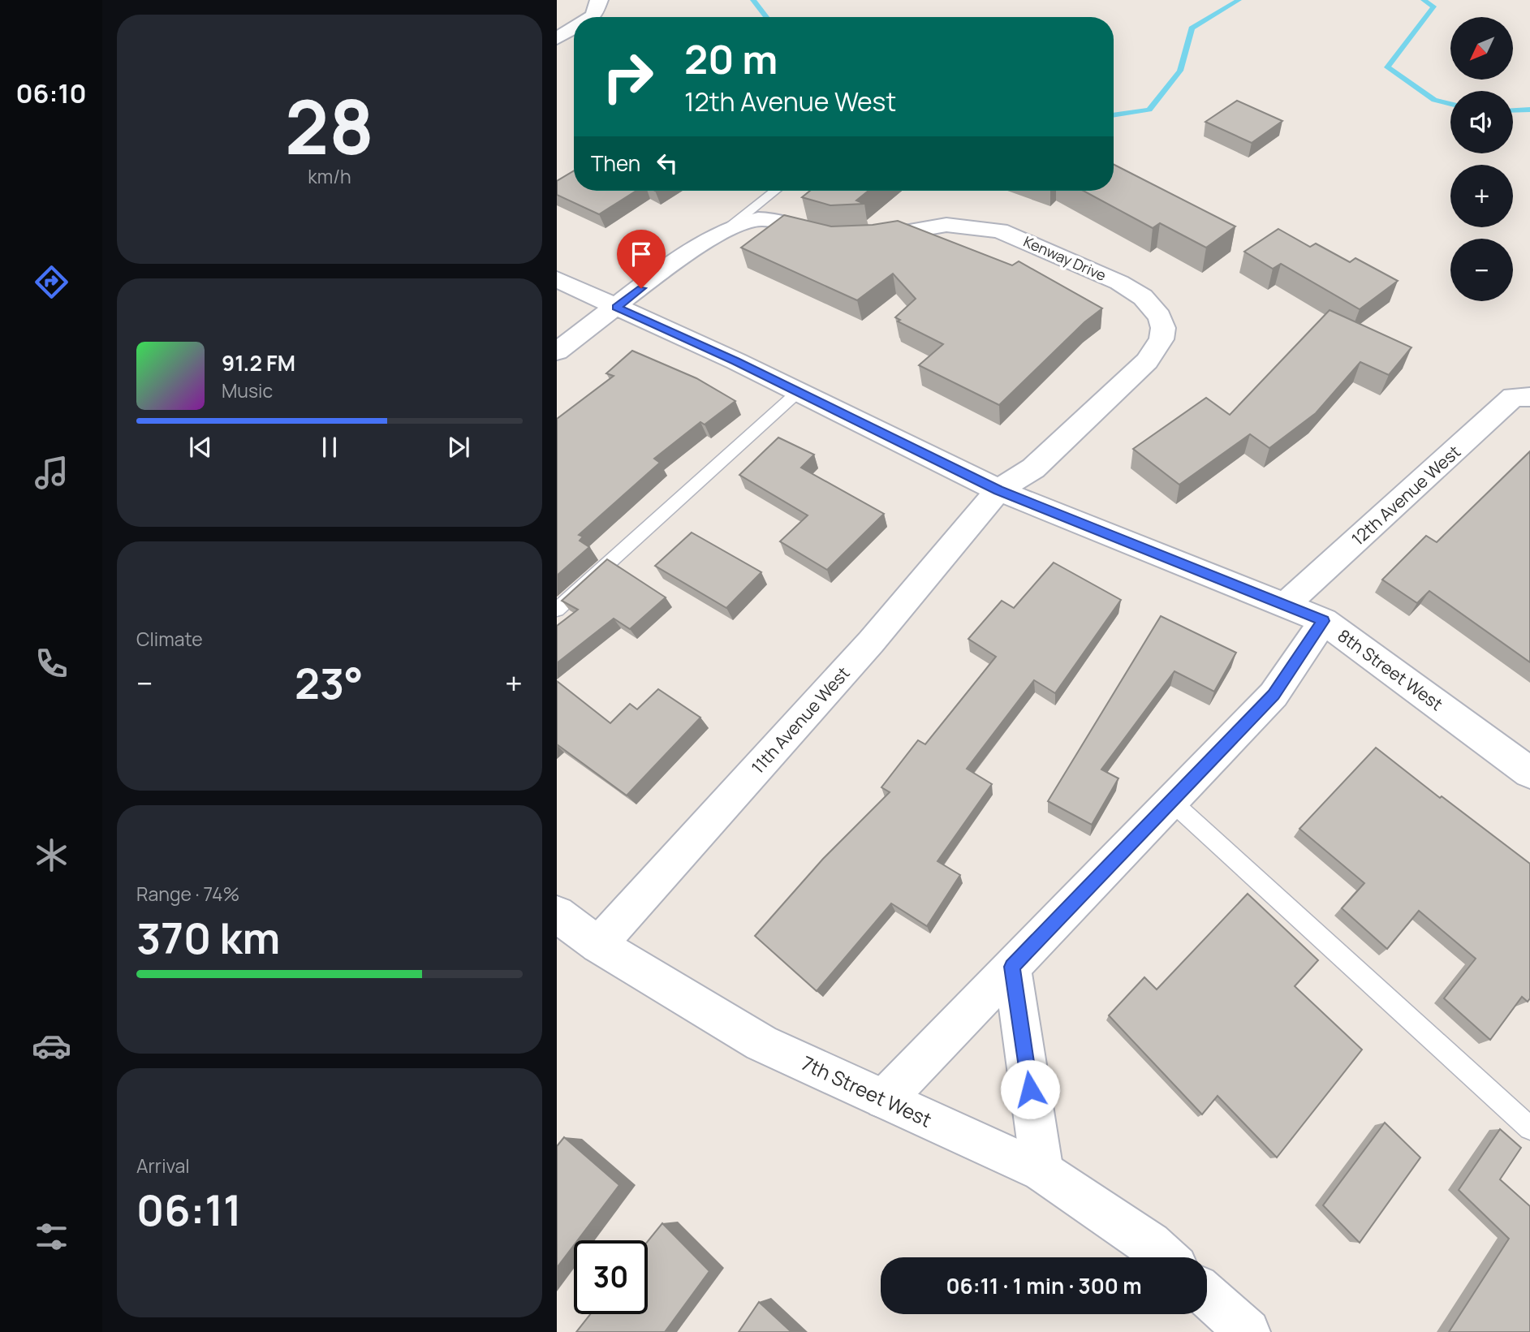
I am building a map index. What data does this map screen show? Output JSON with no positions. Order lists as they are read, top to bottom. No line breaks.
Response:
{"streets":{"street":["Kenway Drive","12th Avenue West","8th Street West","11th Avenue West","7th Street West"]},"crossings":[["Kenway Drive","8th Street West"],["Kenway Drive","11th Avenue West"],["12th Avenue West","8th Street West"],["8th Street West","11th Avenue West"],["11th Avenue West","7th Street West"]],"north":"bottom left","page":{"tabs":"06:10","tile":[["28","km/h"],"Climate",["Range · 74%","370 km"],["Arrival","06:11"]],"map_buttons":["+","−"],"turn":["20 m","12th Avenue West"],"then":"Then","song":["91.2 FM","Music"],"heat":["−","23°","+"],"limit":"30","trip":"06:11 · 1 min · 300 m"}}
